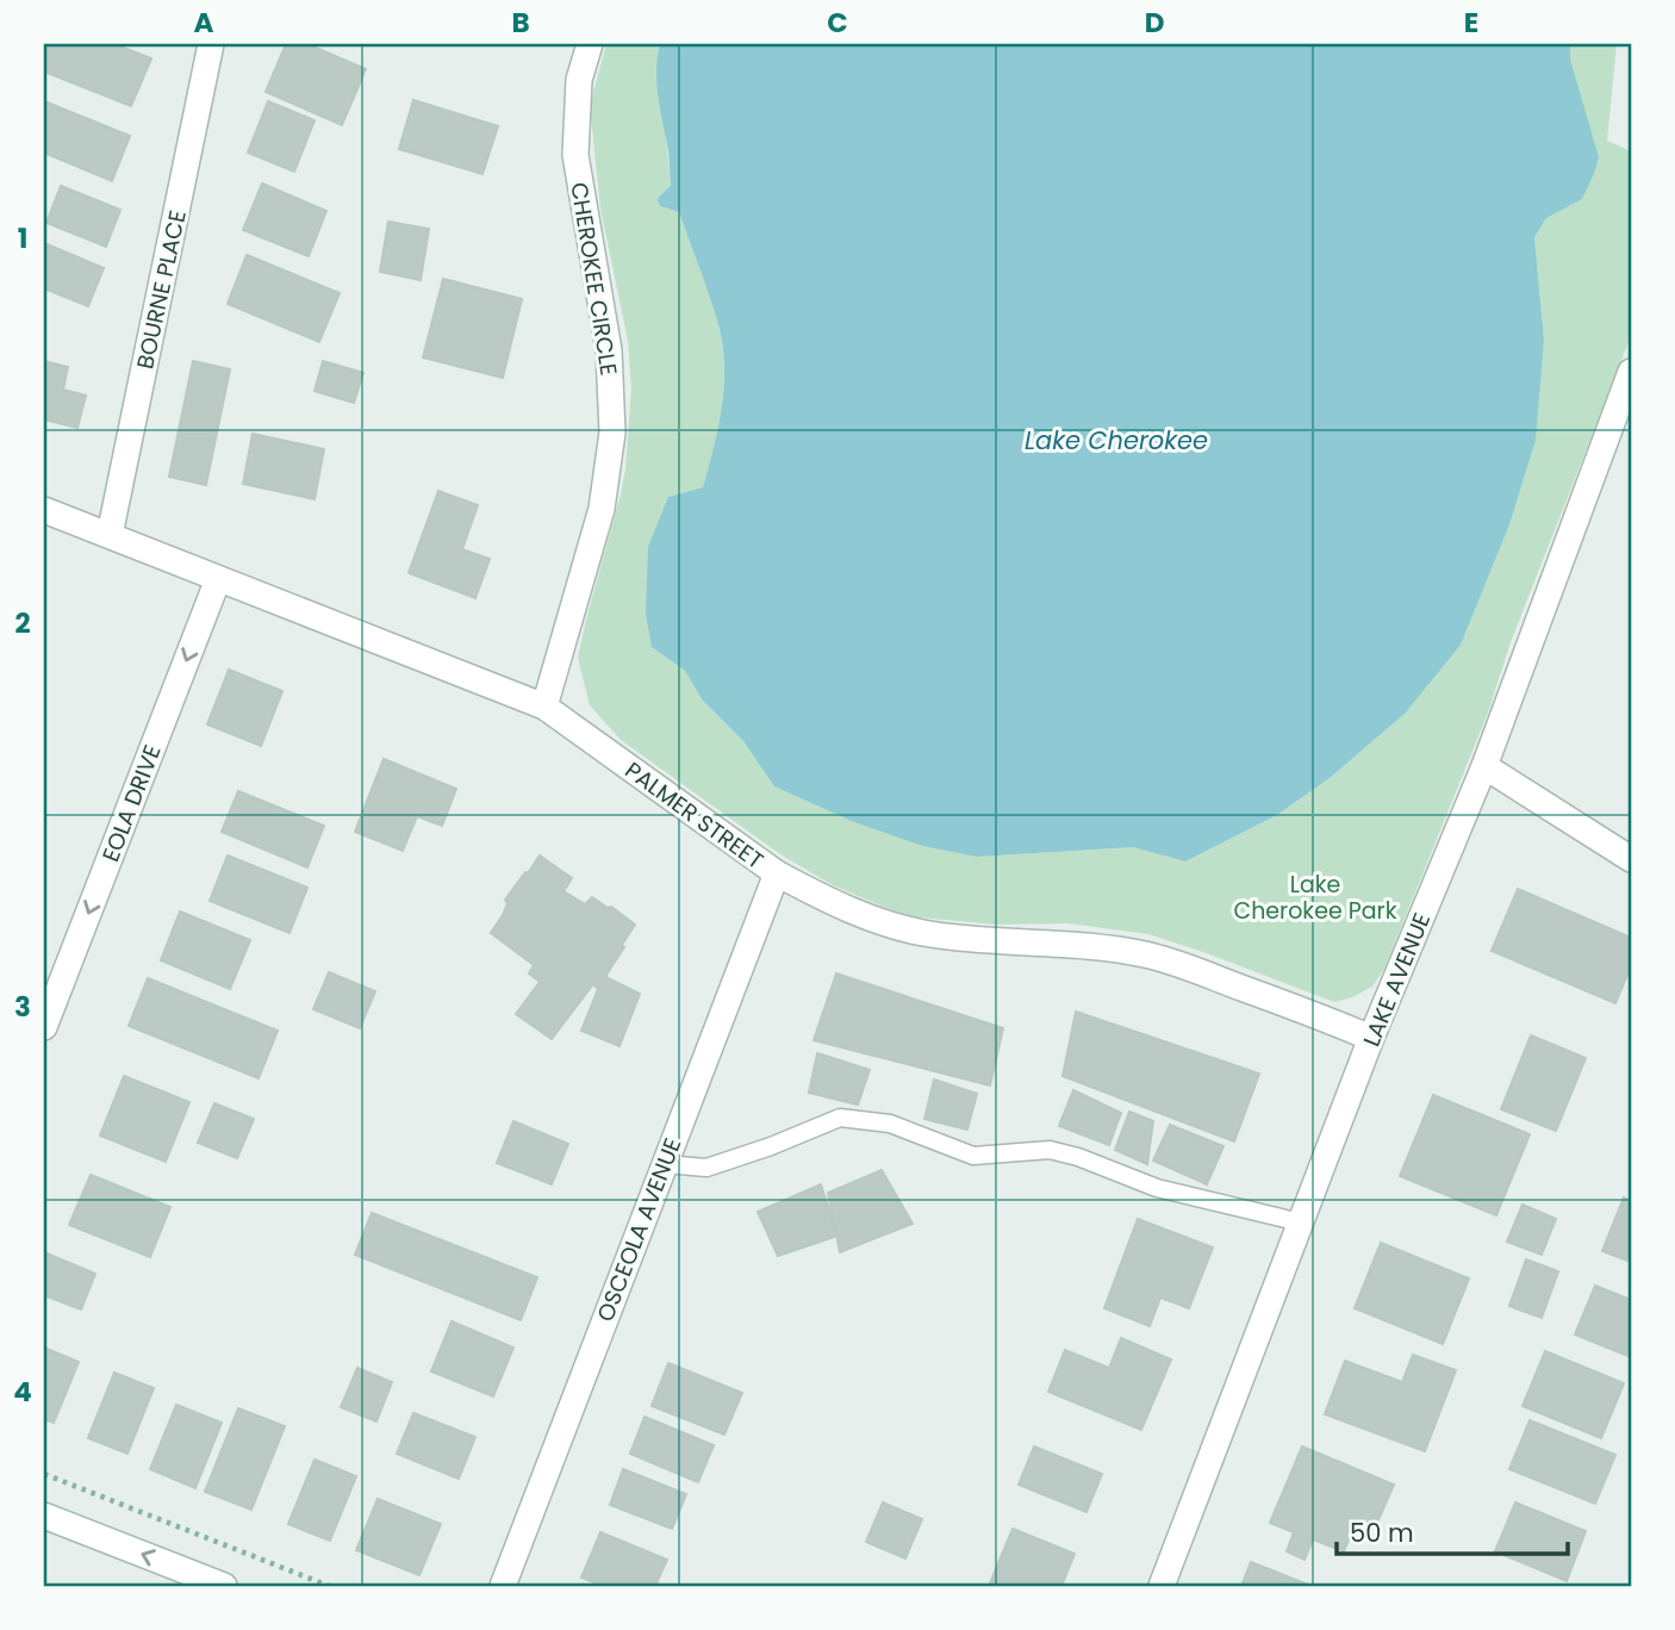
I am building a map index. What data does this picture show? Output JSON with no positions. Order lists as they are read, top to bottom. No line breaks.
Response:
{"streets":{"street":["CHEROKEE CIRCLE","BOURNE PLACE","EOLA DRIVE","PALMER STREET","LAKE AVENUE","OSCEOLA AVENUE"]},"crossings":[["CHEROKEE CIRCLE","PALMER STREET"],["BOURNE PLACE","PALMER STREET"],["EOLA DRIVE","PALMER STREET"],["PALMER STREET","LAKE AVENUE"],["PALMER STREET","OSCEOLA AVENUE"]],"one_way":["EOLA DRIVE"],"water":["Lake Cherokee"],"parks":["Lake Cherokee Park"],"scale_bar":"50 m","grid":{"columns":["A","B","C","D","E"],"rows":["1","2","3","4"]}}
